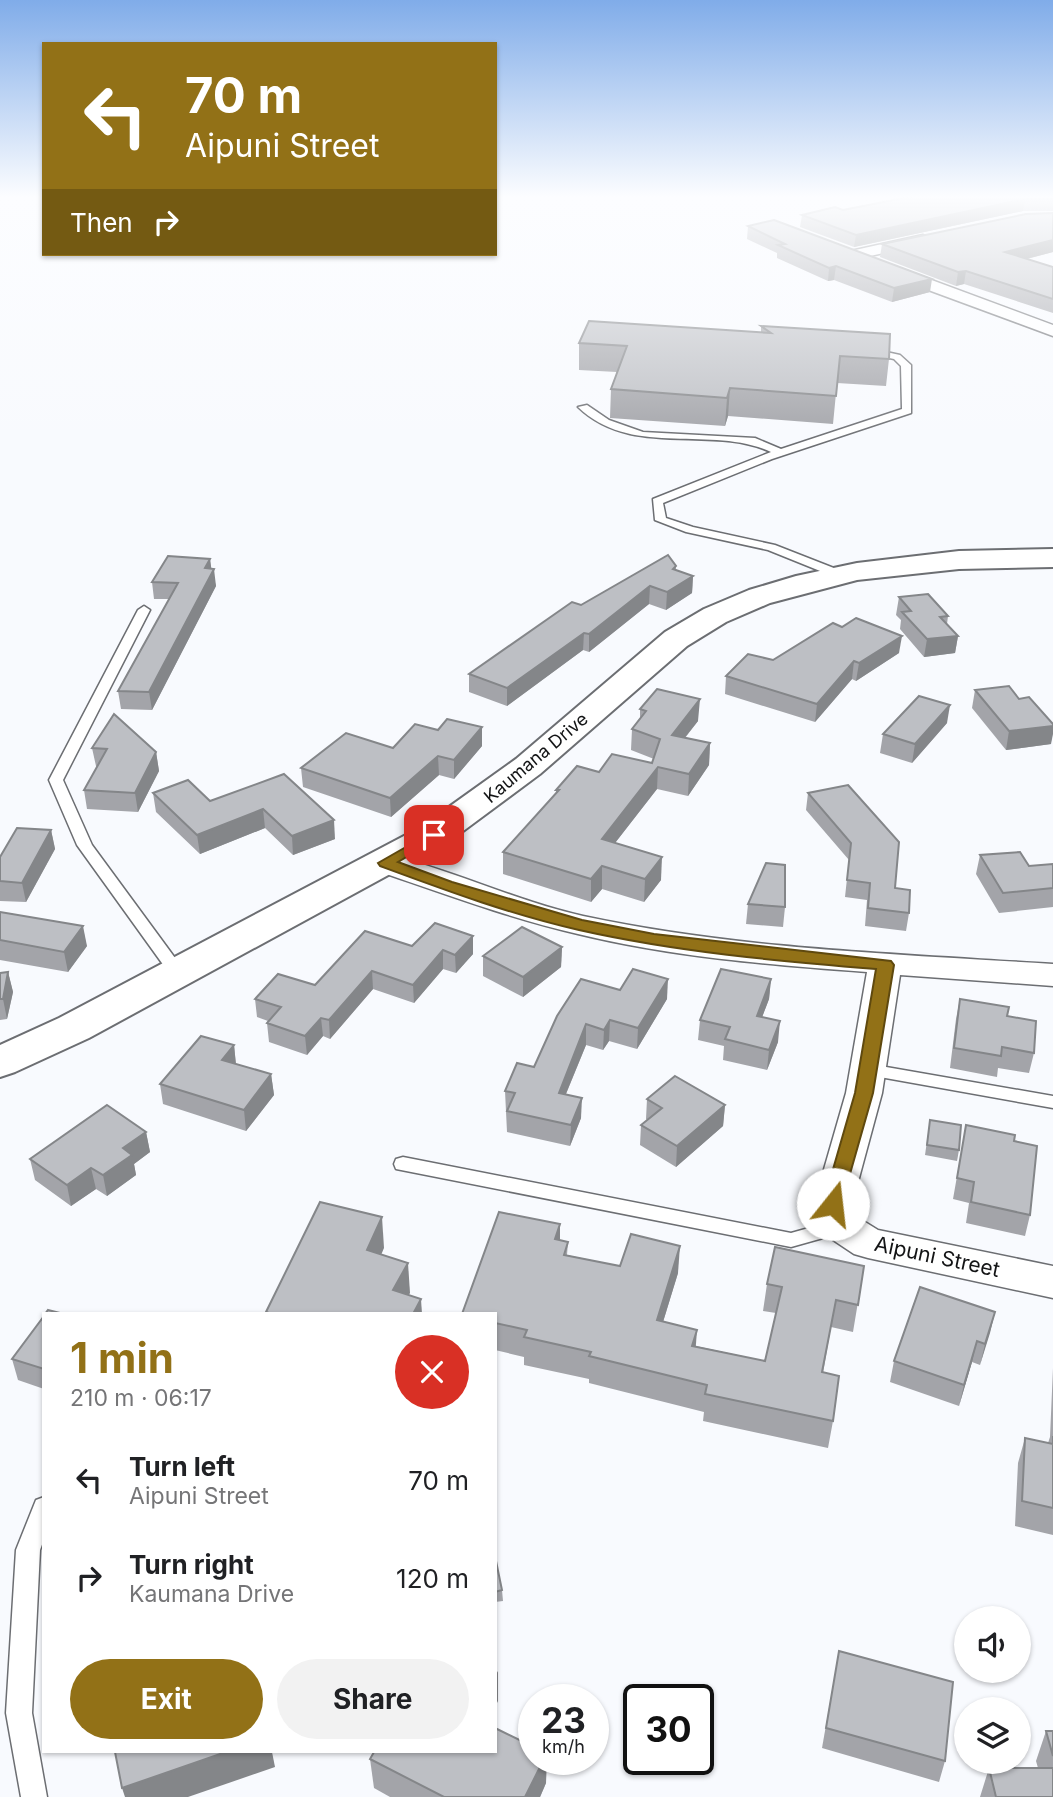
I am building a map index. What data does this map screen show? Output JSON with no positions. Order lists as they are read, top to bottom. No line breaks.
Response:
{"streets":{"street":["Kaumana Drive","Aipuni Street"]},"page":{"turn":["70 m","Aipuni Street"],"then":"Then","heading":["1 min","210 m · 06:17"],"list":[{"name":"Turn left","note":"Aipuni Street","value":"70 m"},{"name":"Turn right","note":"Kaumana Drive","value":"120 m"}],"buttons":["Exit","Share"],"speed":"23 km/h","limit":"30"}}
